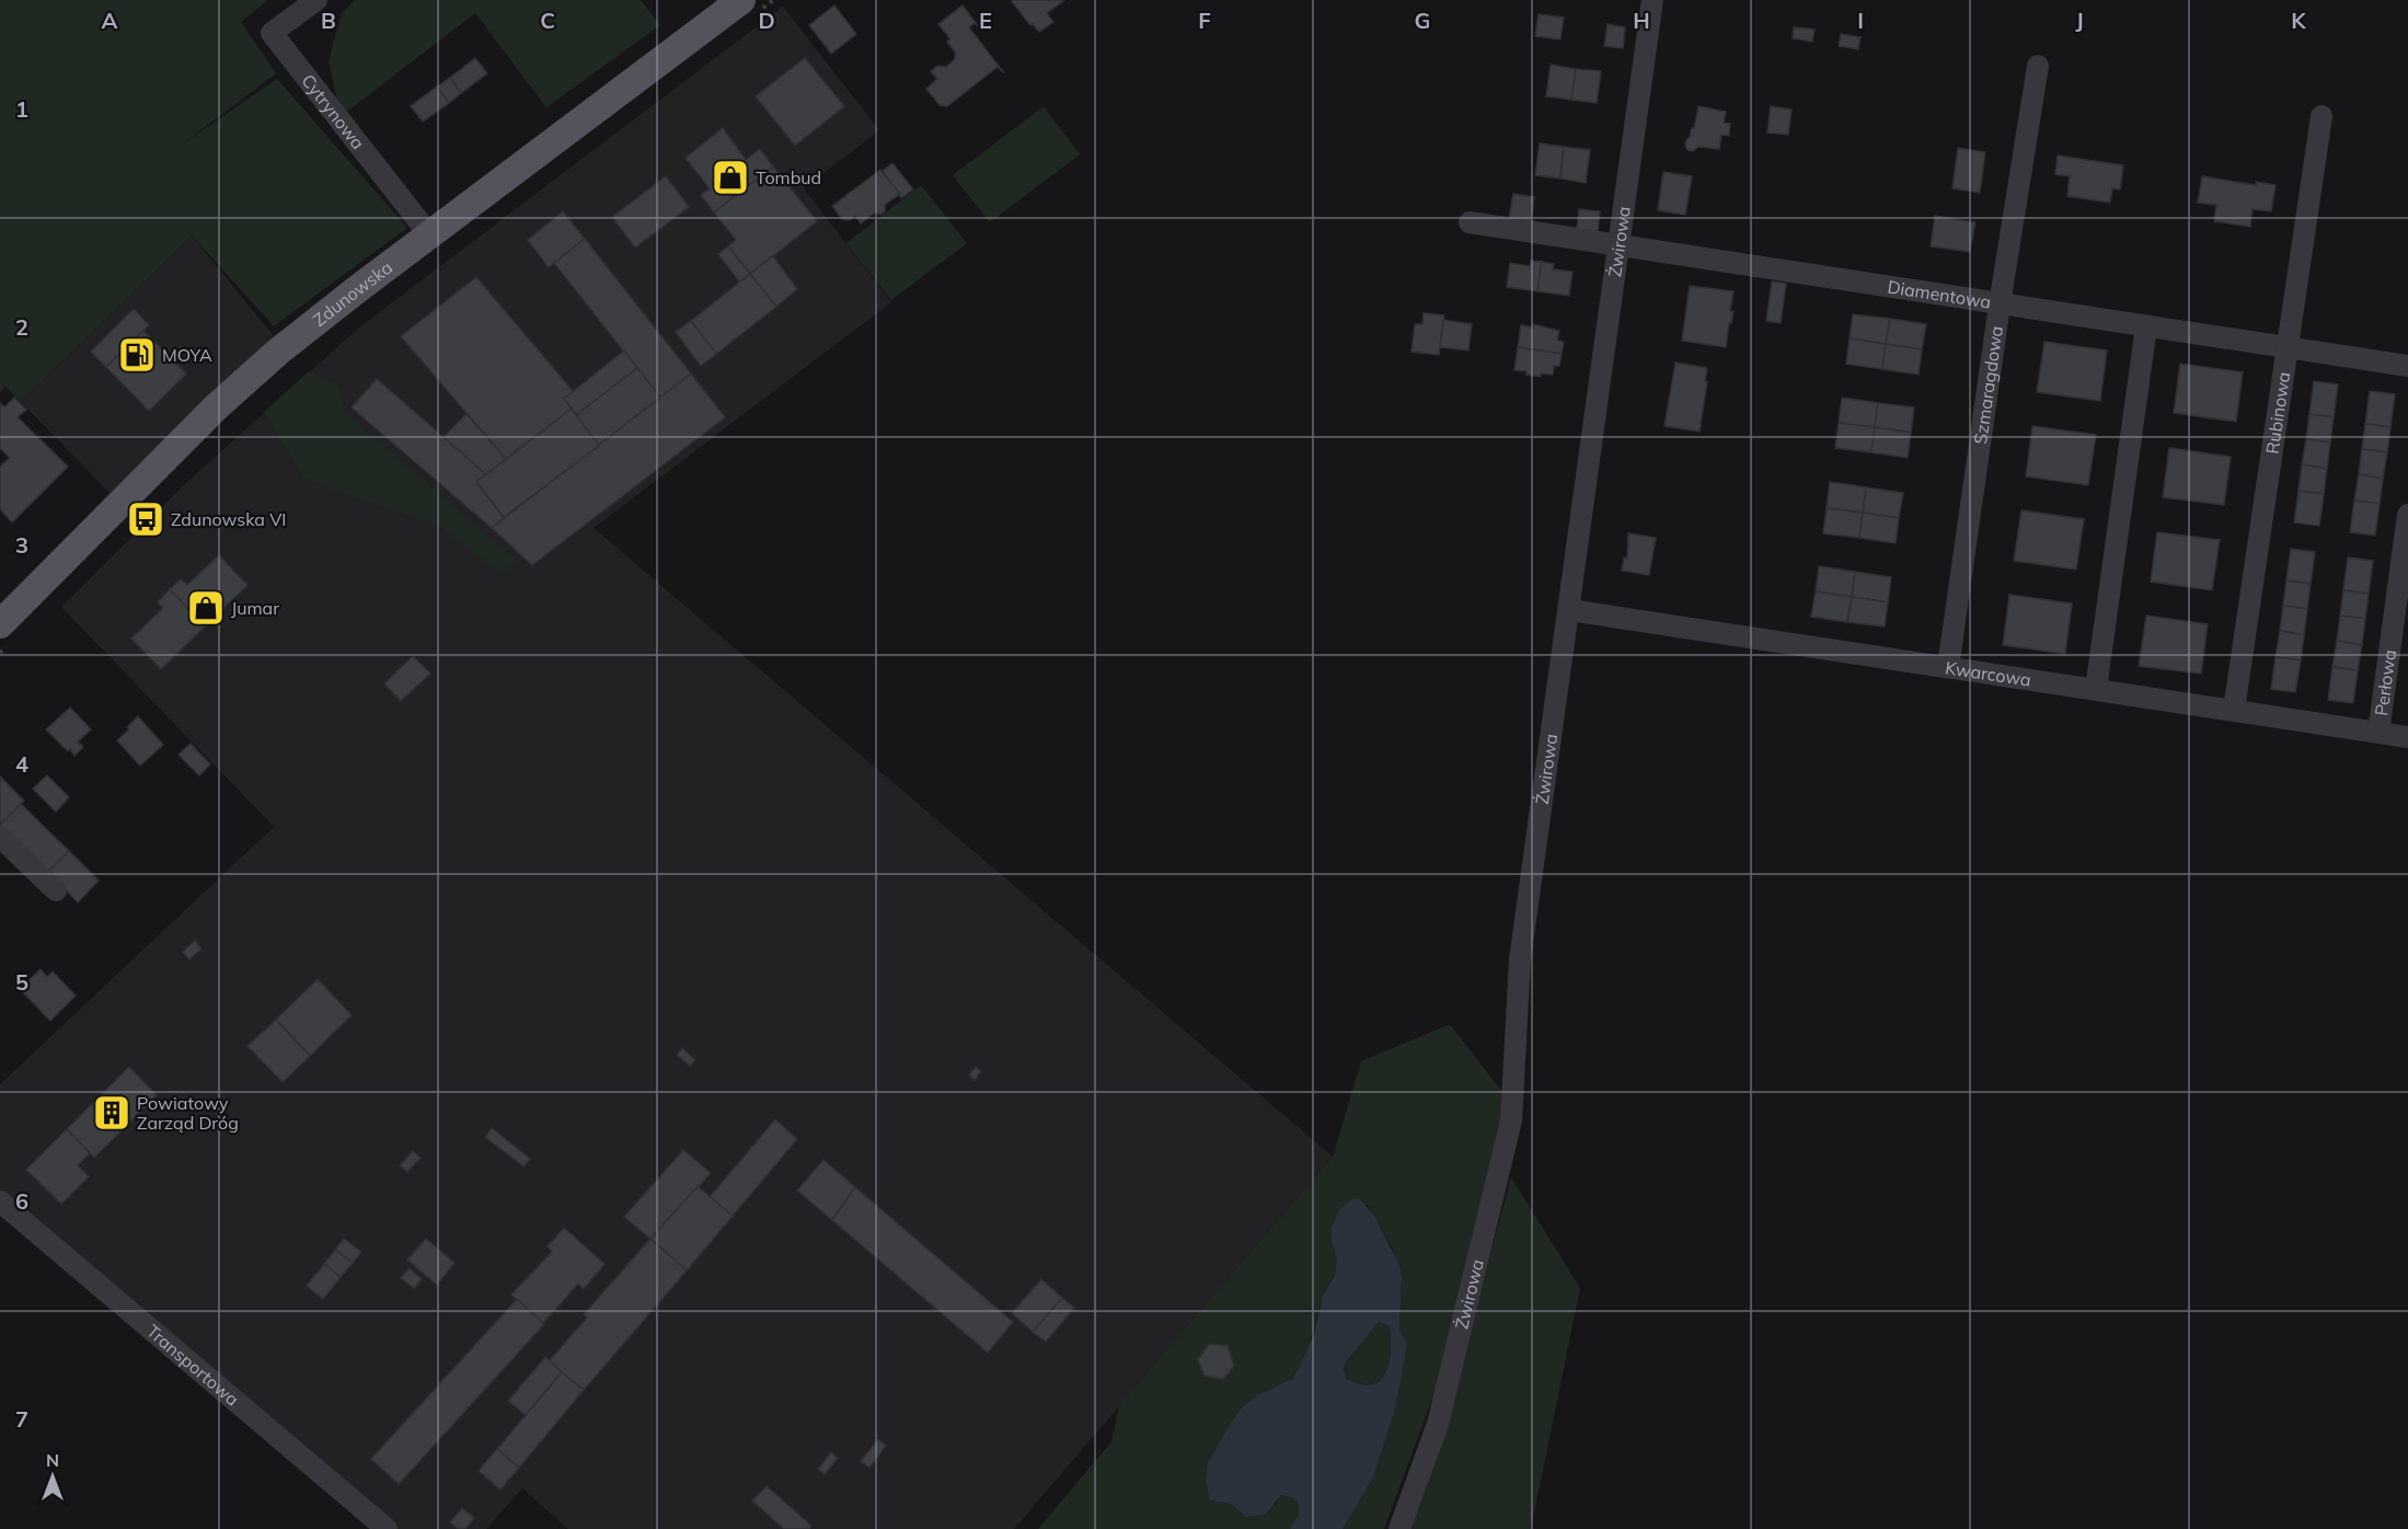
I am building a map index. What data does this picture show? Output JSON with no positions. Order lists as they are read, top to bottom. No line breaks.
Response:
{"streets":{"main road":["Zdunowska"],"street":["Cytrynowa","Żwirowa","Diamentowa","Szmaragdowa","Rubinowa","Kwarcowa","Perłowa","Transportowa"]},"crossings":[["Cytrynowa","Zdunowska"],["Żwirowa","Diamentowa"],["Żwirowa","Kwarcowa"],["Diamentowa","Szmaragdowa"],["Diamentowa","Rubinowa"],["Szmaragdowa","Kwarcowa"],["Rubinowa","Kwarcowa"],["Kwarcowa","Perłowa"]],"places":{"shop":["Tombud","Jumar"],"fuel station":["MOYA"],"bus stop":["Zdunowska VI"],"building":["Powiatowy Zarząd Dróg"]},"north":"top","grid":{"columns":["A","B","C","D","E","F","G","H","I","J","K"],"rows":["1","2","3","4","5","6","7"]}}
